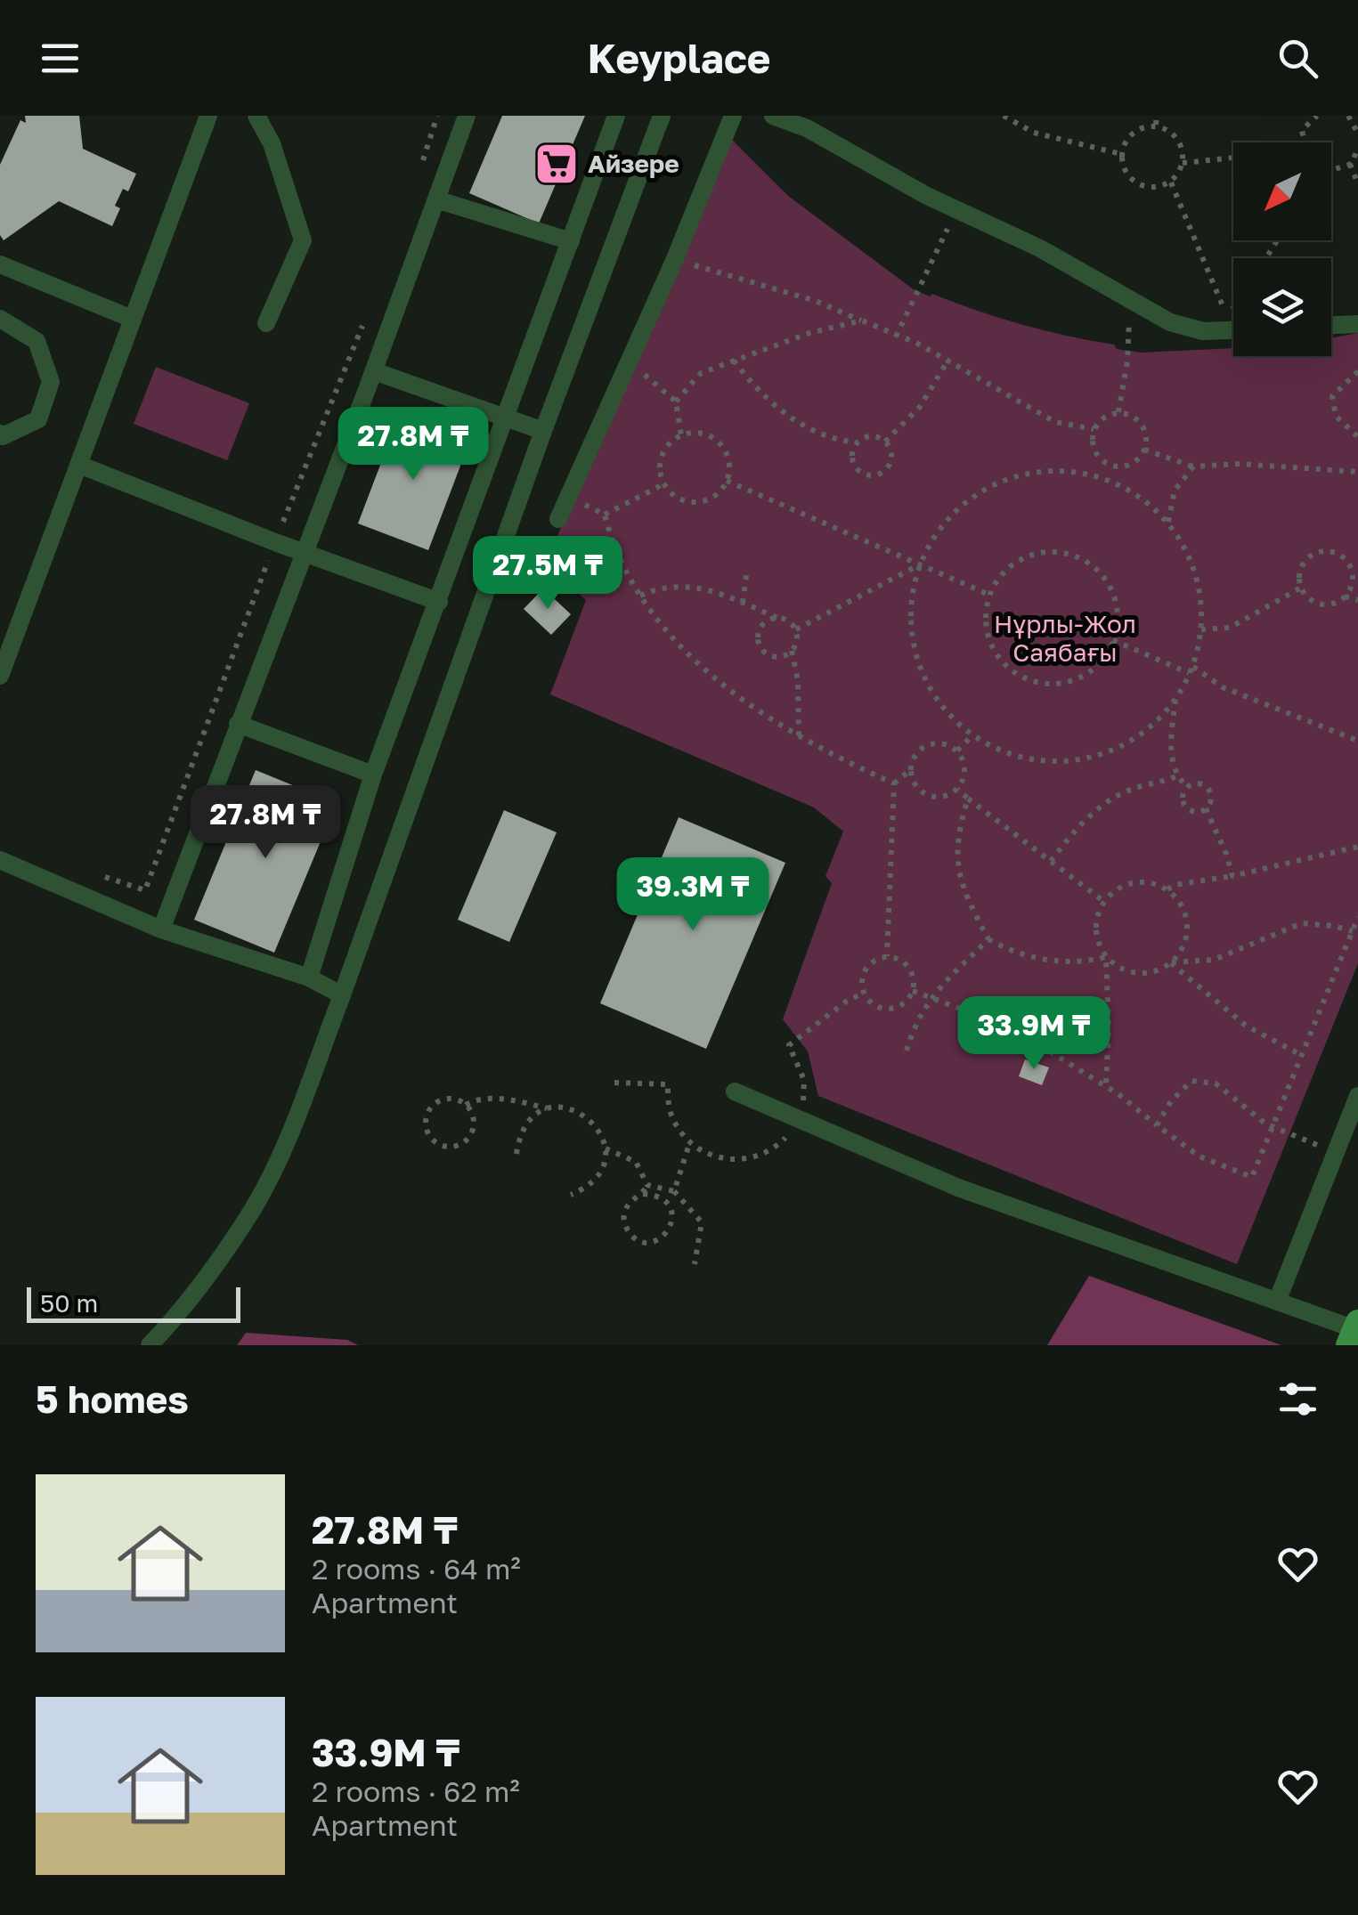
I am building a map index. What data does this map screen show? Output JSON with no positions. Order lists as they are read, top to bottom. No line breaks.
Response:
{"parks":["Нұрлы-Жол Саябағы"],"places":{"supermarket":["Айзере"]},"scale_bar":"50 m","north":"bottom left","page":{"header":"Keyplace","price":["27.8M ₸","27.5M ₸","27.8M ₸","39.3M ₸","33.9M ₸"],"scale":"50 m","heading":"5 homes","list":[{"name":"27.8M ₸","note":"2 rooms · 64 m² · Apartment"},{"name":"33.9M ₸","note":"2 rooms · 62 m² · Apartment"}]}}
